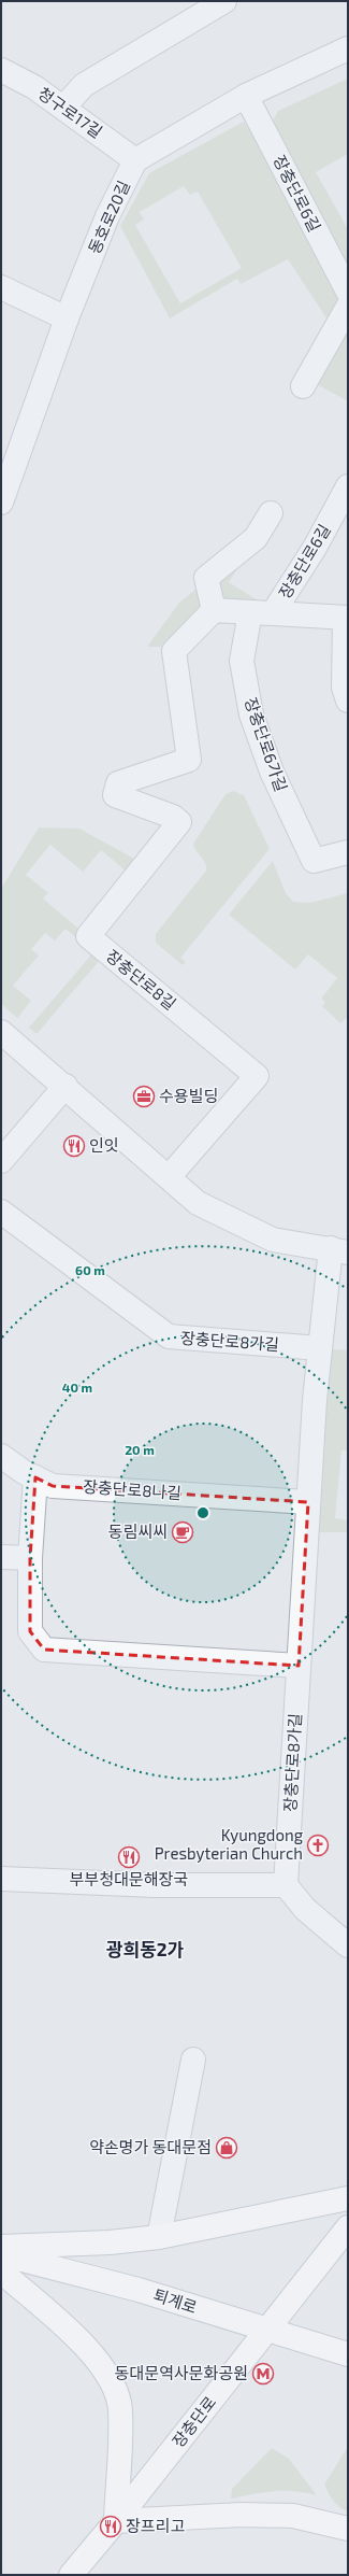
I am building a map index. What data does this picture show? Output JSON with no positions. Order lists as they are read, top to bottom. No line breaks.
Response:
{"streets":{"main road":["퇴계로","장충단로"],"street":["청구로17길","장충단로6길","동호로20길","장충단로6가길","장충단로8길","장충단로8가길","장충단로8나길"]},"crossings":[["청구로17길","동호로20길"],["장충단로6길","동호로20길"],["장충단로6길","장충단로6가길"],["장충단로8가길","장충단로8나길"],["퇴계로","장충단로"]],"districts":["광희동2가"],"places":{"office":["수용빌딩"],"restaurant":["인잇","부부청대문해장국","장프리고"],"cafe":["동림씨씨"],"church":["Kyungdong Presbyterian Church"],"shop":["약손명가 동대문점"],"metro station":["동대문역사문화공원"]},"rings":["60 m","40 m","20 m"]}
